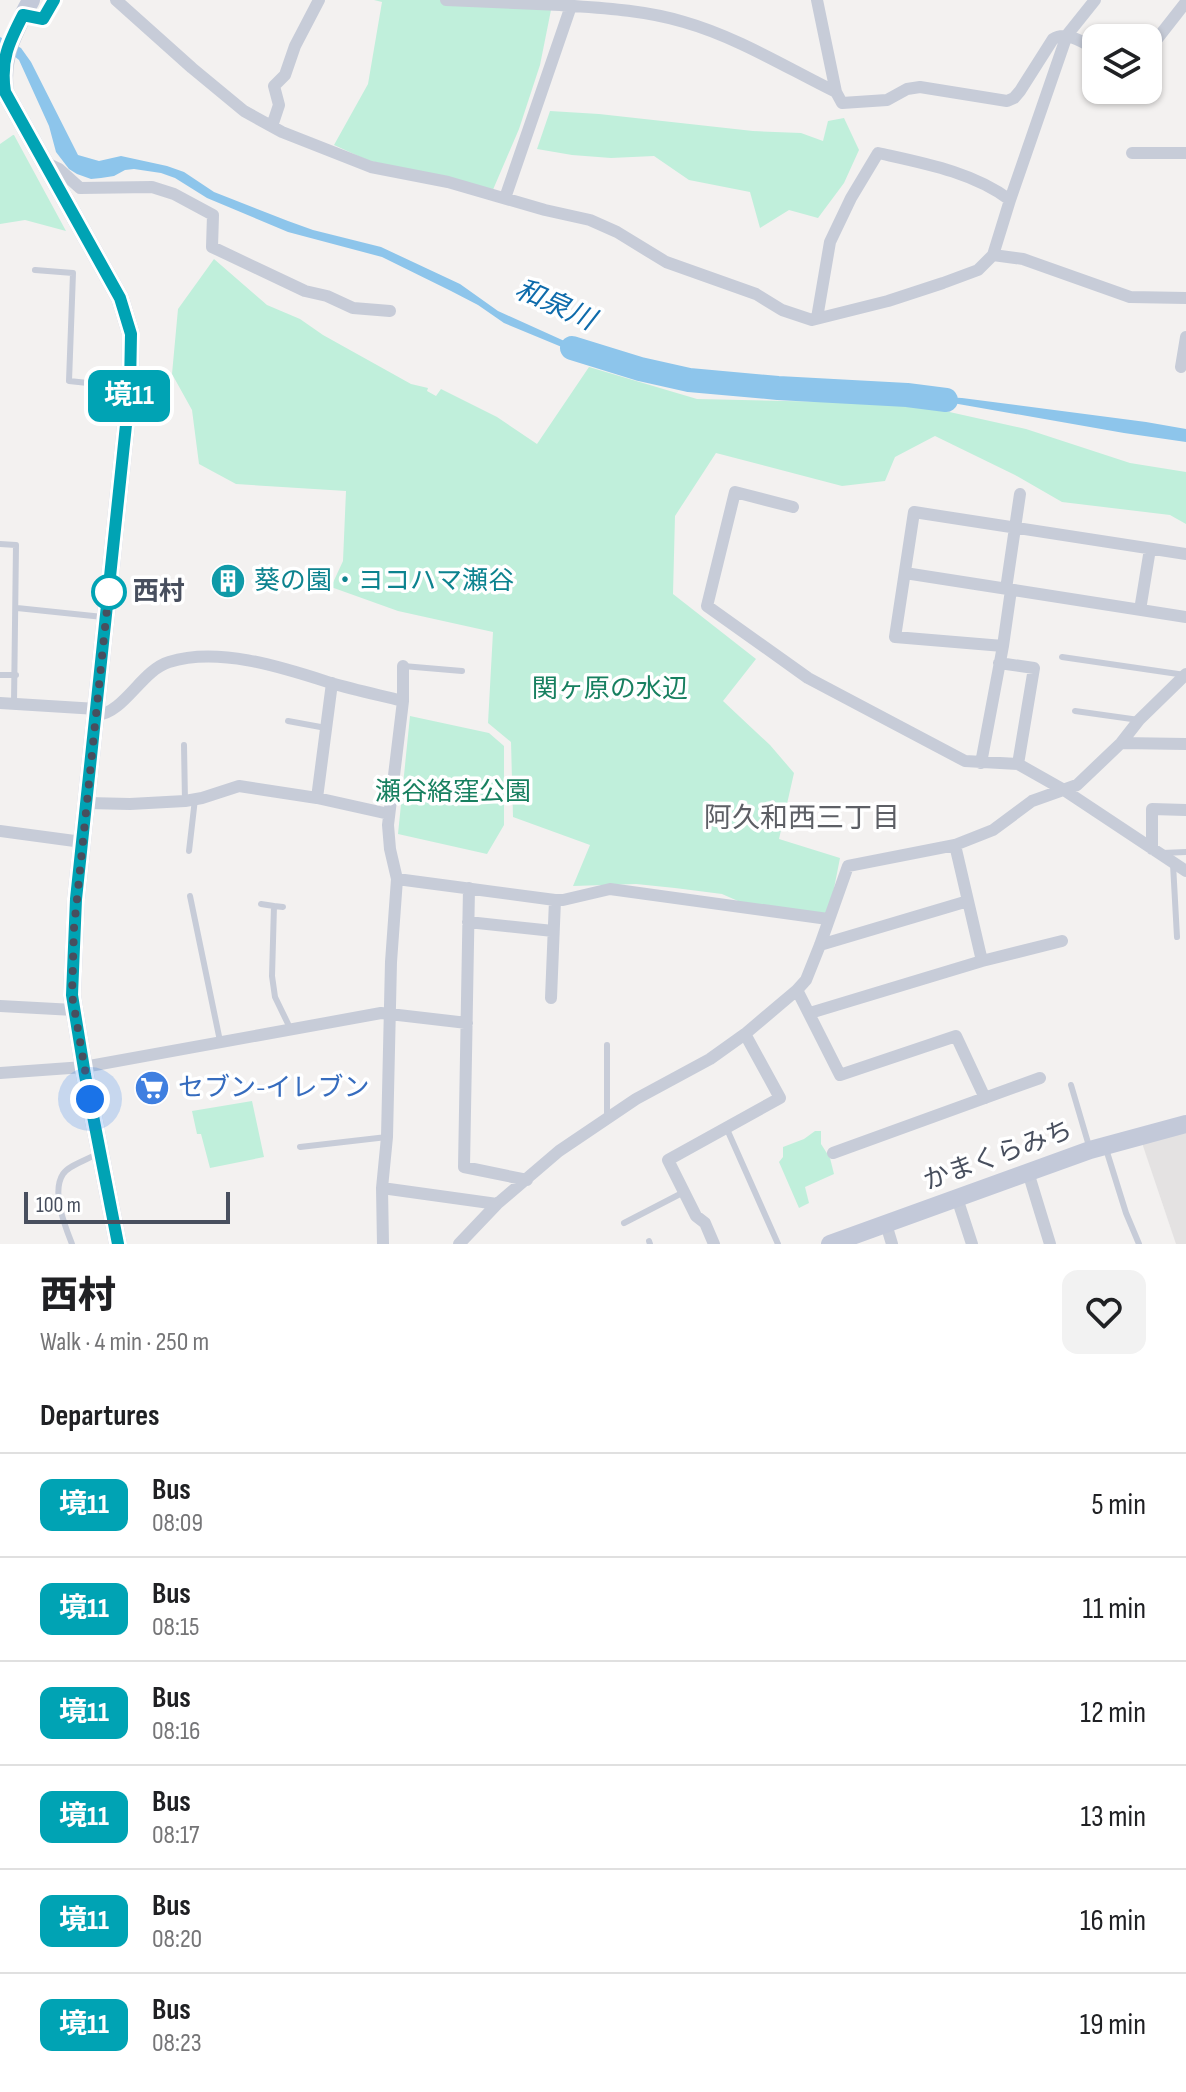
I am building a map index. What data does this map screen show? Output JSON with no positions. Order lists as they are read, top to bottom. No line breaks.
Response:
{"streets":{"street":["かまくらみち"]},"districts":["阿久和西三丁目"],"water":["和泉川"],"parks":["関ヶ原の水辺","瀬谷絡窪公園"],"places":{"building":["葵の園・ヨコハマ瀬谷"],"other":["西村"],"supermarket":["セブン-イレブン"]},"lines":["bus line 境11"],"scale_bar":"100 m","page":{"on_map":"境11","scale":"100 m","heading":[["西村","Walk · 4 min · 250 m"],"Departures"],"list":[{"mark":"境11","name":"Bus","note":"08:09","value":"5 min"},{"mark":"境11","name":"Bus","note":"08:15","value":"11 min"},{"mark":"境11","name":"Bus","note":"08:16","value":"12 min"},{"mark":"境11","name":"Bus","note":"08:17","value":"13 min"},{"mark":"境11","name":"Bus","note":"08:20","value":"16 min"},{"mark":"境11","name":"Bus","note":"08:23","value":"19 min"}]}}
